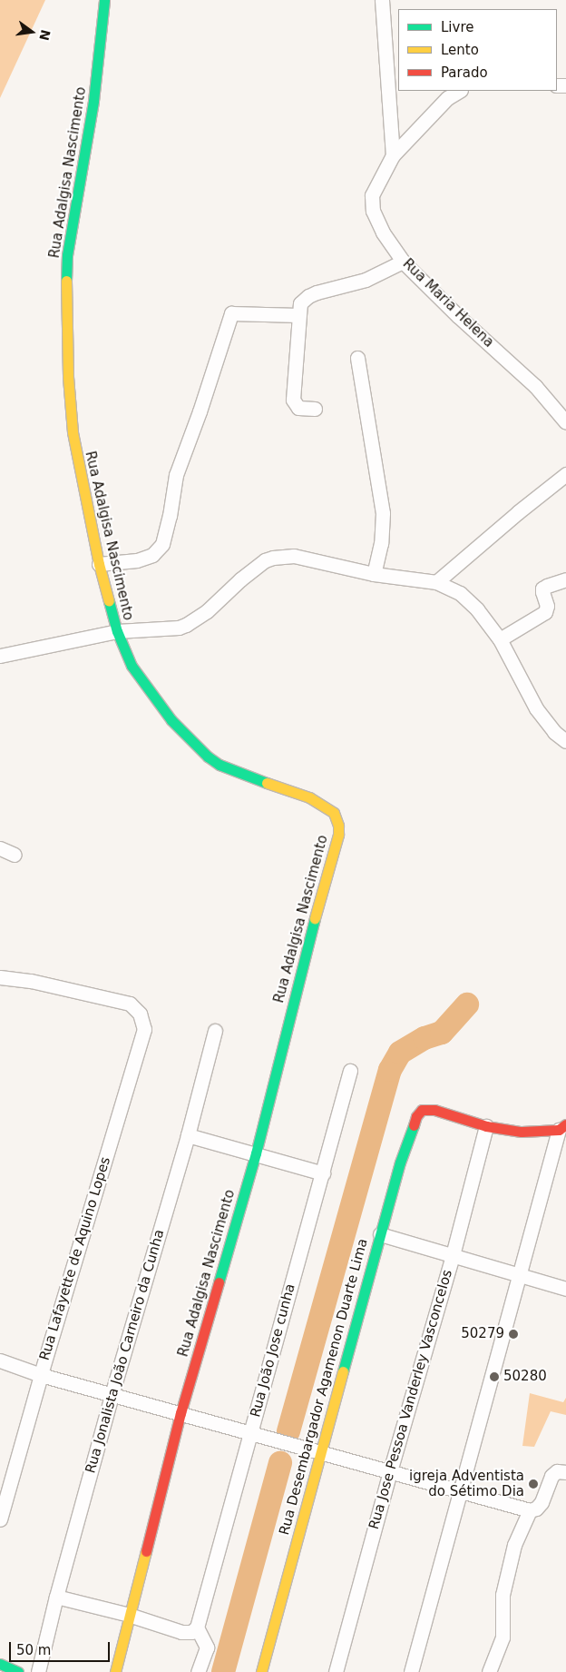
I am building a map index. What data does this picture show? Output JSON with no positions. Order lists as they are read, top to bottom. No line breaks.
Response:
{"streets":{"street":["Rua Adalgisa Nascimento","Rua Maria Helena","Rua Lafayette de Aquino Lopes","Rua João Jose cunha","Rua Jonalista João Carneiro da Cunha","Rua Desembargador Agamenon Duarte Lima","Rua Jose Pessoa Vanderley Vasconcelos"]},"crossings":[["Rua Desembargador Agamenon Duarte Lima","Rua Jose Pessoa Vanderley Vasconcelos"]],"places":["50279","50280","igreja Adventista do Sétimo Dia"],"legend":["Livre","Lento","Parado"],"scale_bar":"50 m","north":"right"}
